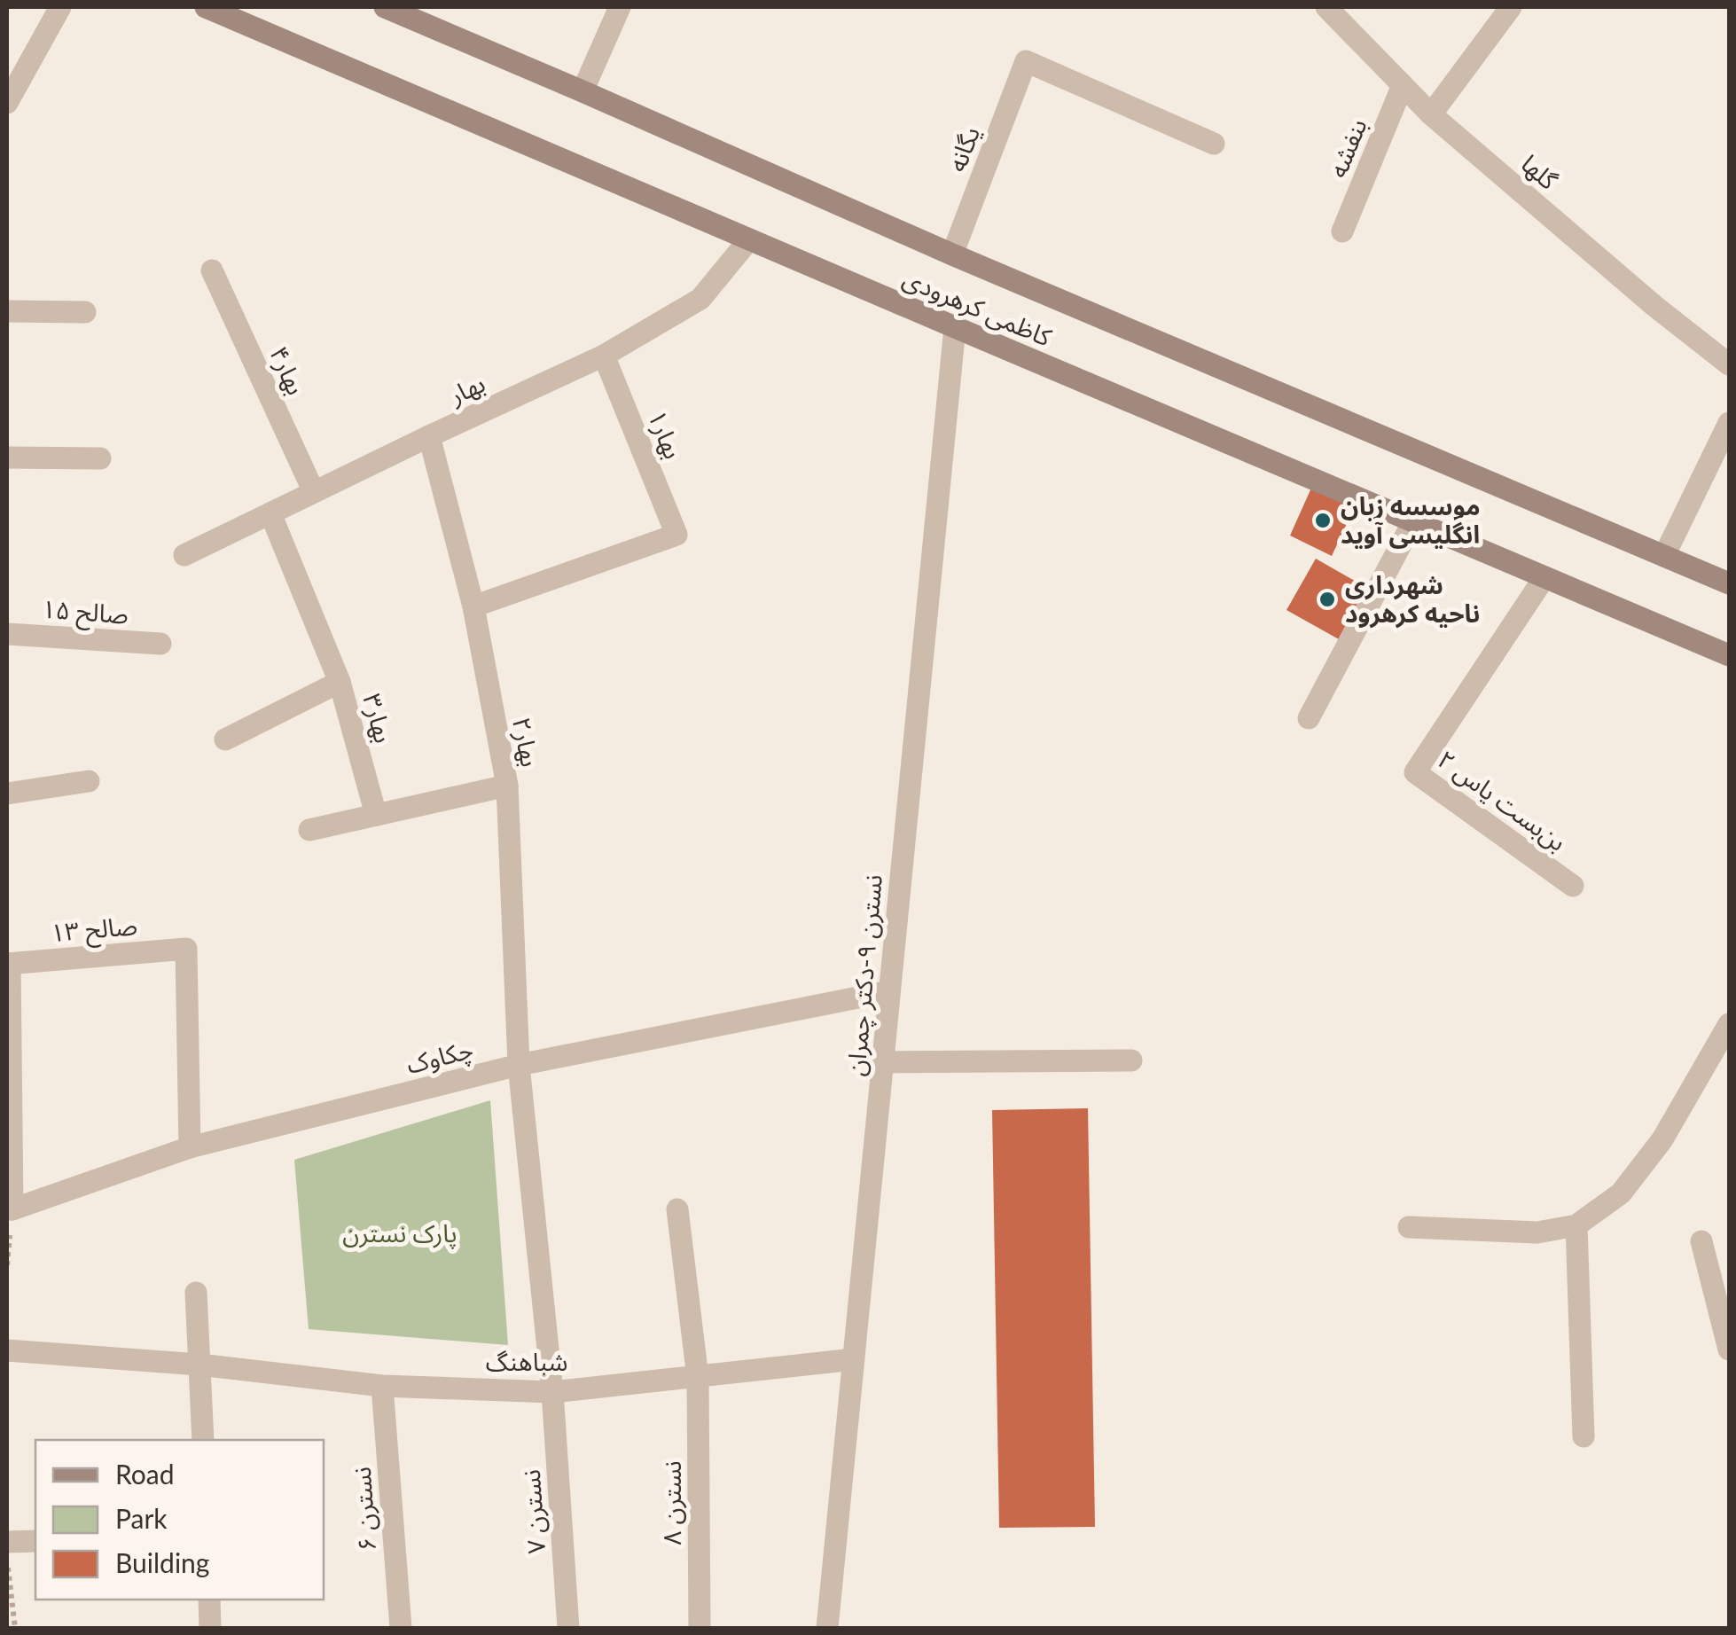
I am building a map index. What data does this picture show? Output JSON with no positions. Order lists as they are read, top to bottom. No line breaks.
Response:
{"streets":{"main road":["کاظمی کرهرودی"],"street":["بنفشه","یگانه","گلها","بهار۴","بهار","بهار۱","صالح ۱۵","بهار۳","بهار۲","بن‌بست یاس ۲","صالح ۱۳","نسترن ۹-دکتر چمران","چکاوک","شباهنگ","نسترن ۸","نسترن ۶","نسترن ۷"]},"crossings":[["بنفشه","گلها"],["یگانه","کاظمی کرهرودی"],["کاظمی کرهرودی","بهار"],["کاظمی کرهرودی","بن‌بست یاس ۲"],["کاظمی کرهرودی","نسترن ۹-دکتر چمران"],["بهار۴","بهار"],["بهار","بهار۱"],["بهار","بهار۳"],["بهار","بهار۲"],["بهار۱","بهار۲"],["بهار۲","چکاوک"],["بهار۲","شباهنگ"],["بهار۲","نسترن ۷"],["صالح ۱۳","چکاوک"],["نسترن ۹-دکتر چمران","چکاوک"],["نسترن ۹-دکتر چمران","شباهنگ"],["شباهنگ","نسترن ۸"],["شباهنگ","نسترن ۶"],["شباهنگ","نسترن ۷"]],"parks":["پارک نسترن"],"places":["موسسه زبان انگلیسی آوید","شهرداری ناحیه کرهرود"],"legend":["Road","Park","Building"]}
